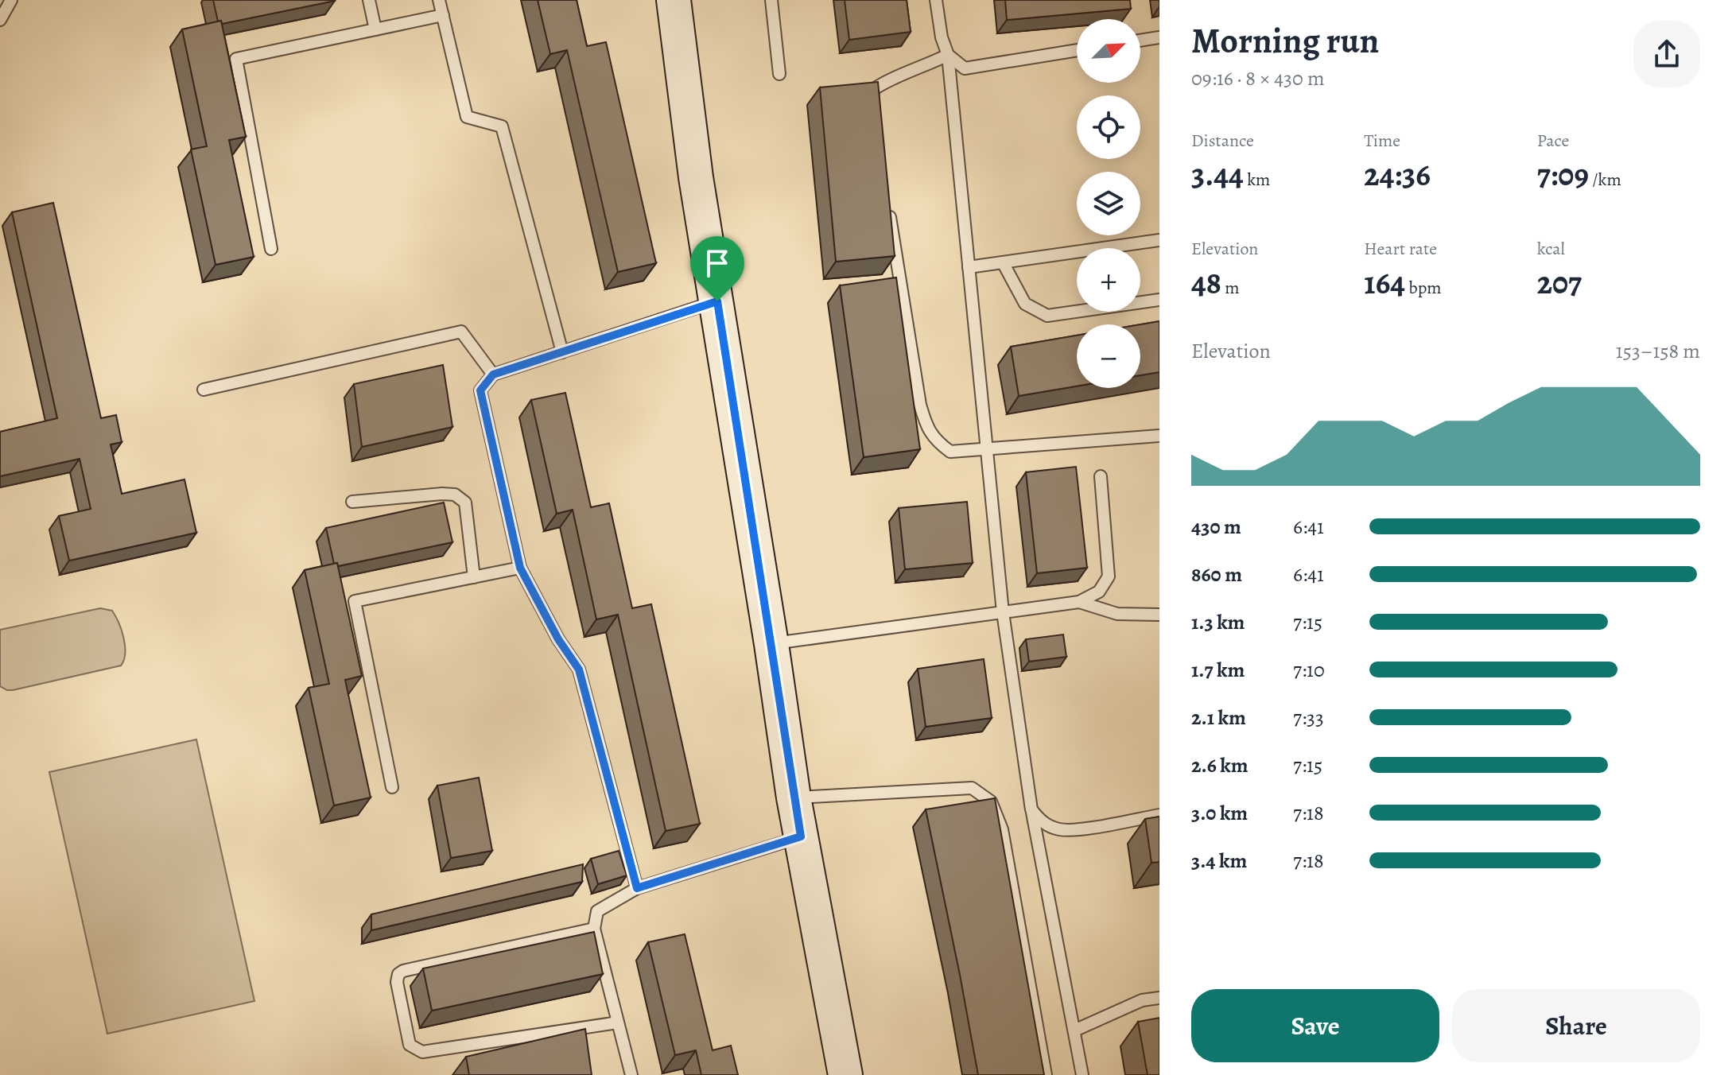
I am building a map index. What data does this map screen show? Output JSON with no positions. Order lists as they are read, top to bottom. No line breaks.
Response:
{"north":"top right","page":{"heading":["Morning run","09:16 · 8 × 430 m"],"map_buttons":["+","−"],"stats":[["Distance","3.44 km"],["Time","24:36"],["Pace","7:09 /km"],["Elevation","48 m"],["Heart rate","164 bpm"],["kcal","207"]],"chart":["Elevation","153–158 m"],"list":[{"name":"430 m","note":"6:41"},{"name":"860 m","note":"6:41"},{"name":"1.3 km","note":"7:15"},{"name":"1.7 km","note":"7:10"},{"name":"2.1 km","note":"7:33"},{"name":"2.6 km","note":"7:15"},{"name":"3.0 km","note":"7:18"},{"name":"3.4 km","note":"7:18"}],"buttons":["Save","Share"]}}
